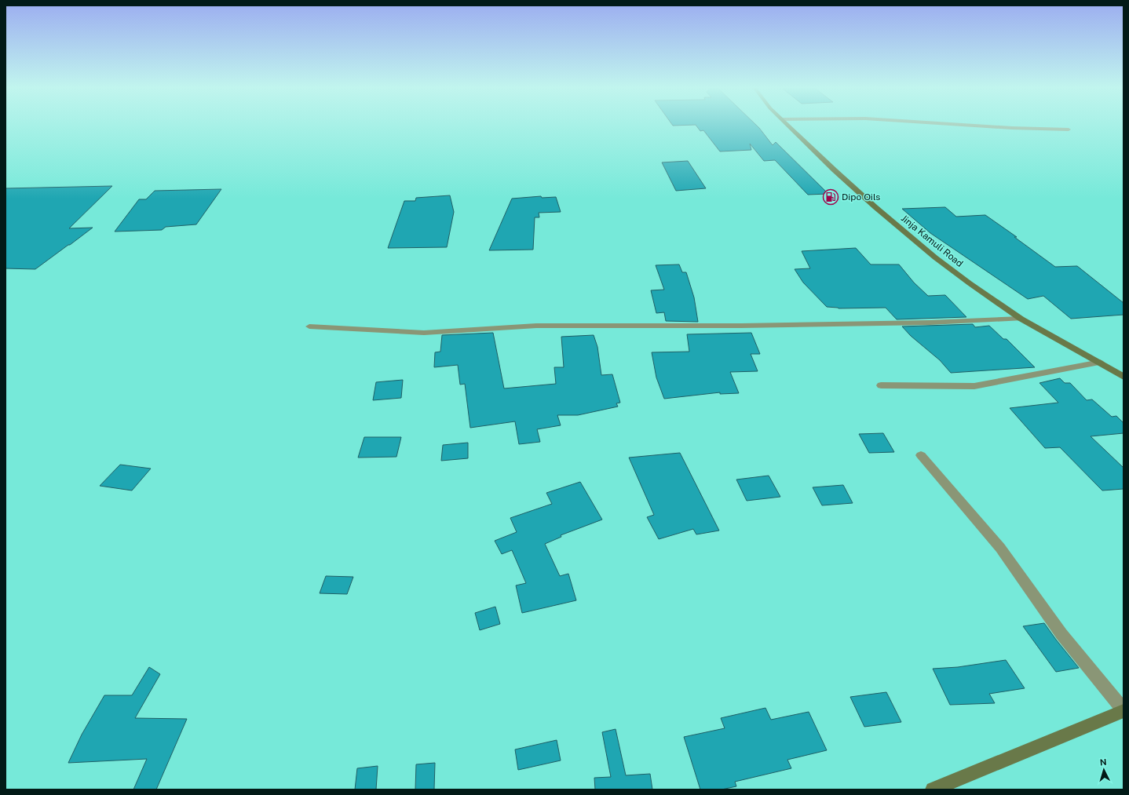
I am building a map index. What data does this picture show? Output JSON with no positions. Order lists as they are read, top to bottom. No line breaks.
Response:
{"streets":{"main road":["Jinja Kamuli Road"]},"places":{"fuel station":["Dipo Oils"]},"north":"top"}
